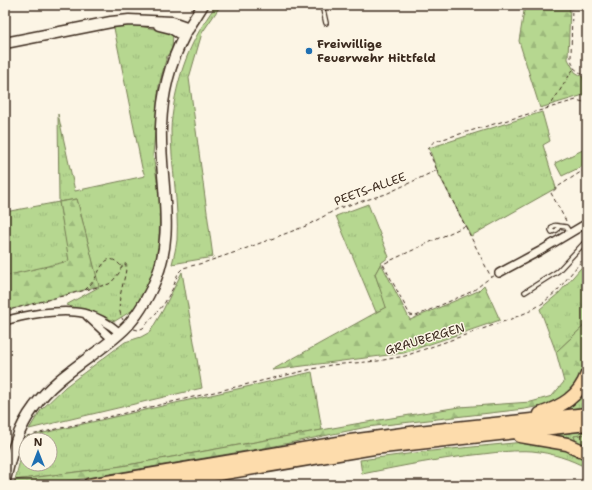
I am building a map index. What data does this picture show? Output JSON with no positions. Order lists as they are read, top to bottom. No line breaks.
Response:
{"streets":{"path":["PEETS-ALLEE","GRAUBERGEN"]},"places":["Freiwillige Feuerwehr Hittfeld"],"north":"top"}
